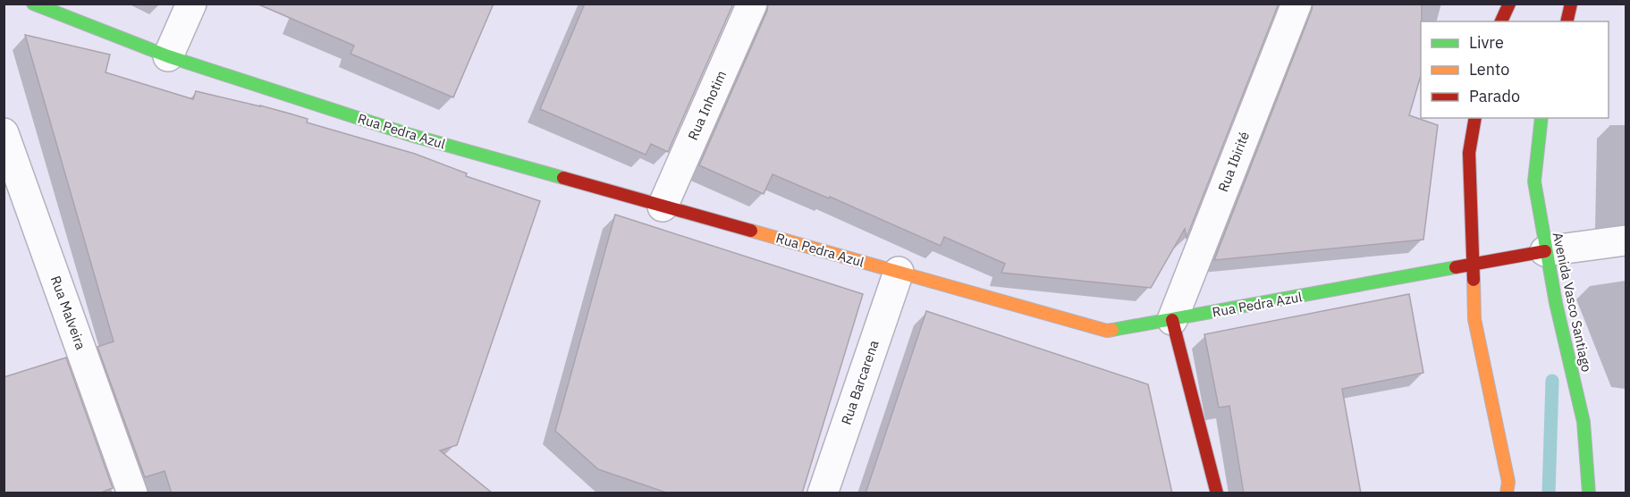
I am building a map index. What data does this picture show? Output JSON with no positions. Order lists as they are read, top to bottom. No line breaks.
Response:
{"streets":{"street":["Rua Inhotim","Rua Pedra Azul","Rua Ibirité","Avenida Vasco Santiago","Rua Malveira","Rua Barcarena"]},"crossings":[["Rua Inhotim","Rua Pedra Azul"],["Rua Pedra Azul","Rua Ibirité"],["Rua Pedra Azul","Avenida Vasco Santiago"],["Rua Pedra Azul","Rua Barcarena"]],"legend":["Livre","Lento","Parado"]}
